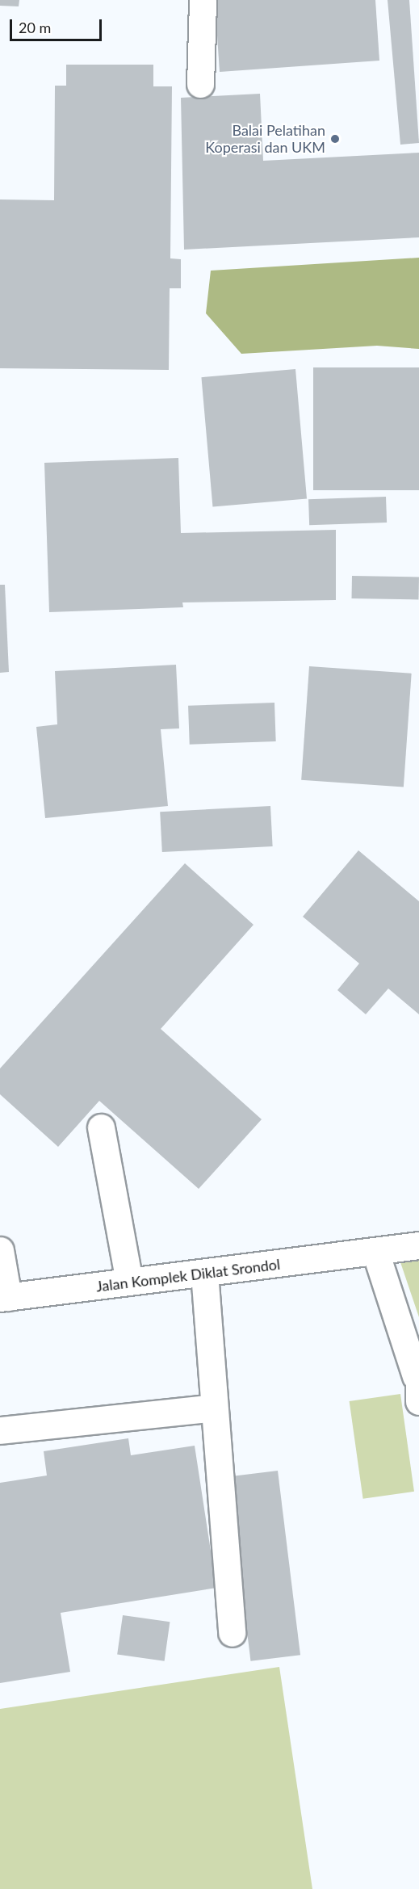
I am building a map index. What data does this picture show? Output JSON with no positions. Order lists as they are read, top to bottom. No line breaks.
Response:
{"streets":{"lane":["Jalan Komplek Diklat Srondol"]},"places":["Balai Pelatihan Koperasi dan UKM"],"scale_bar":"20 m"}
